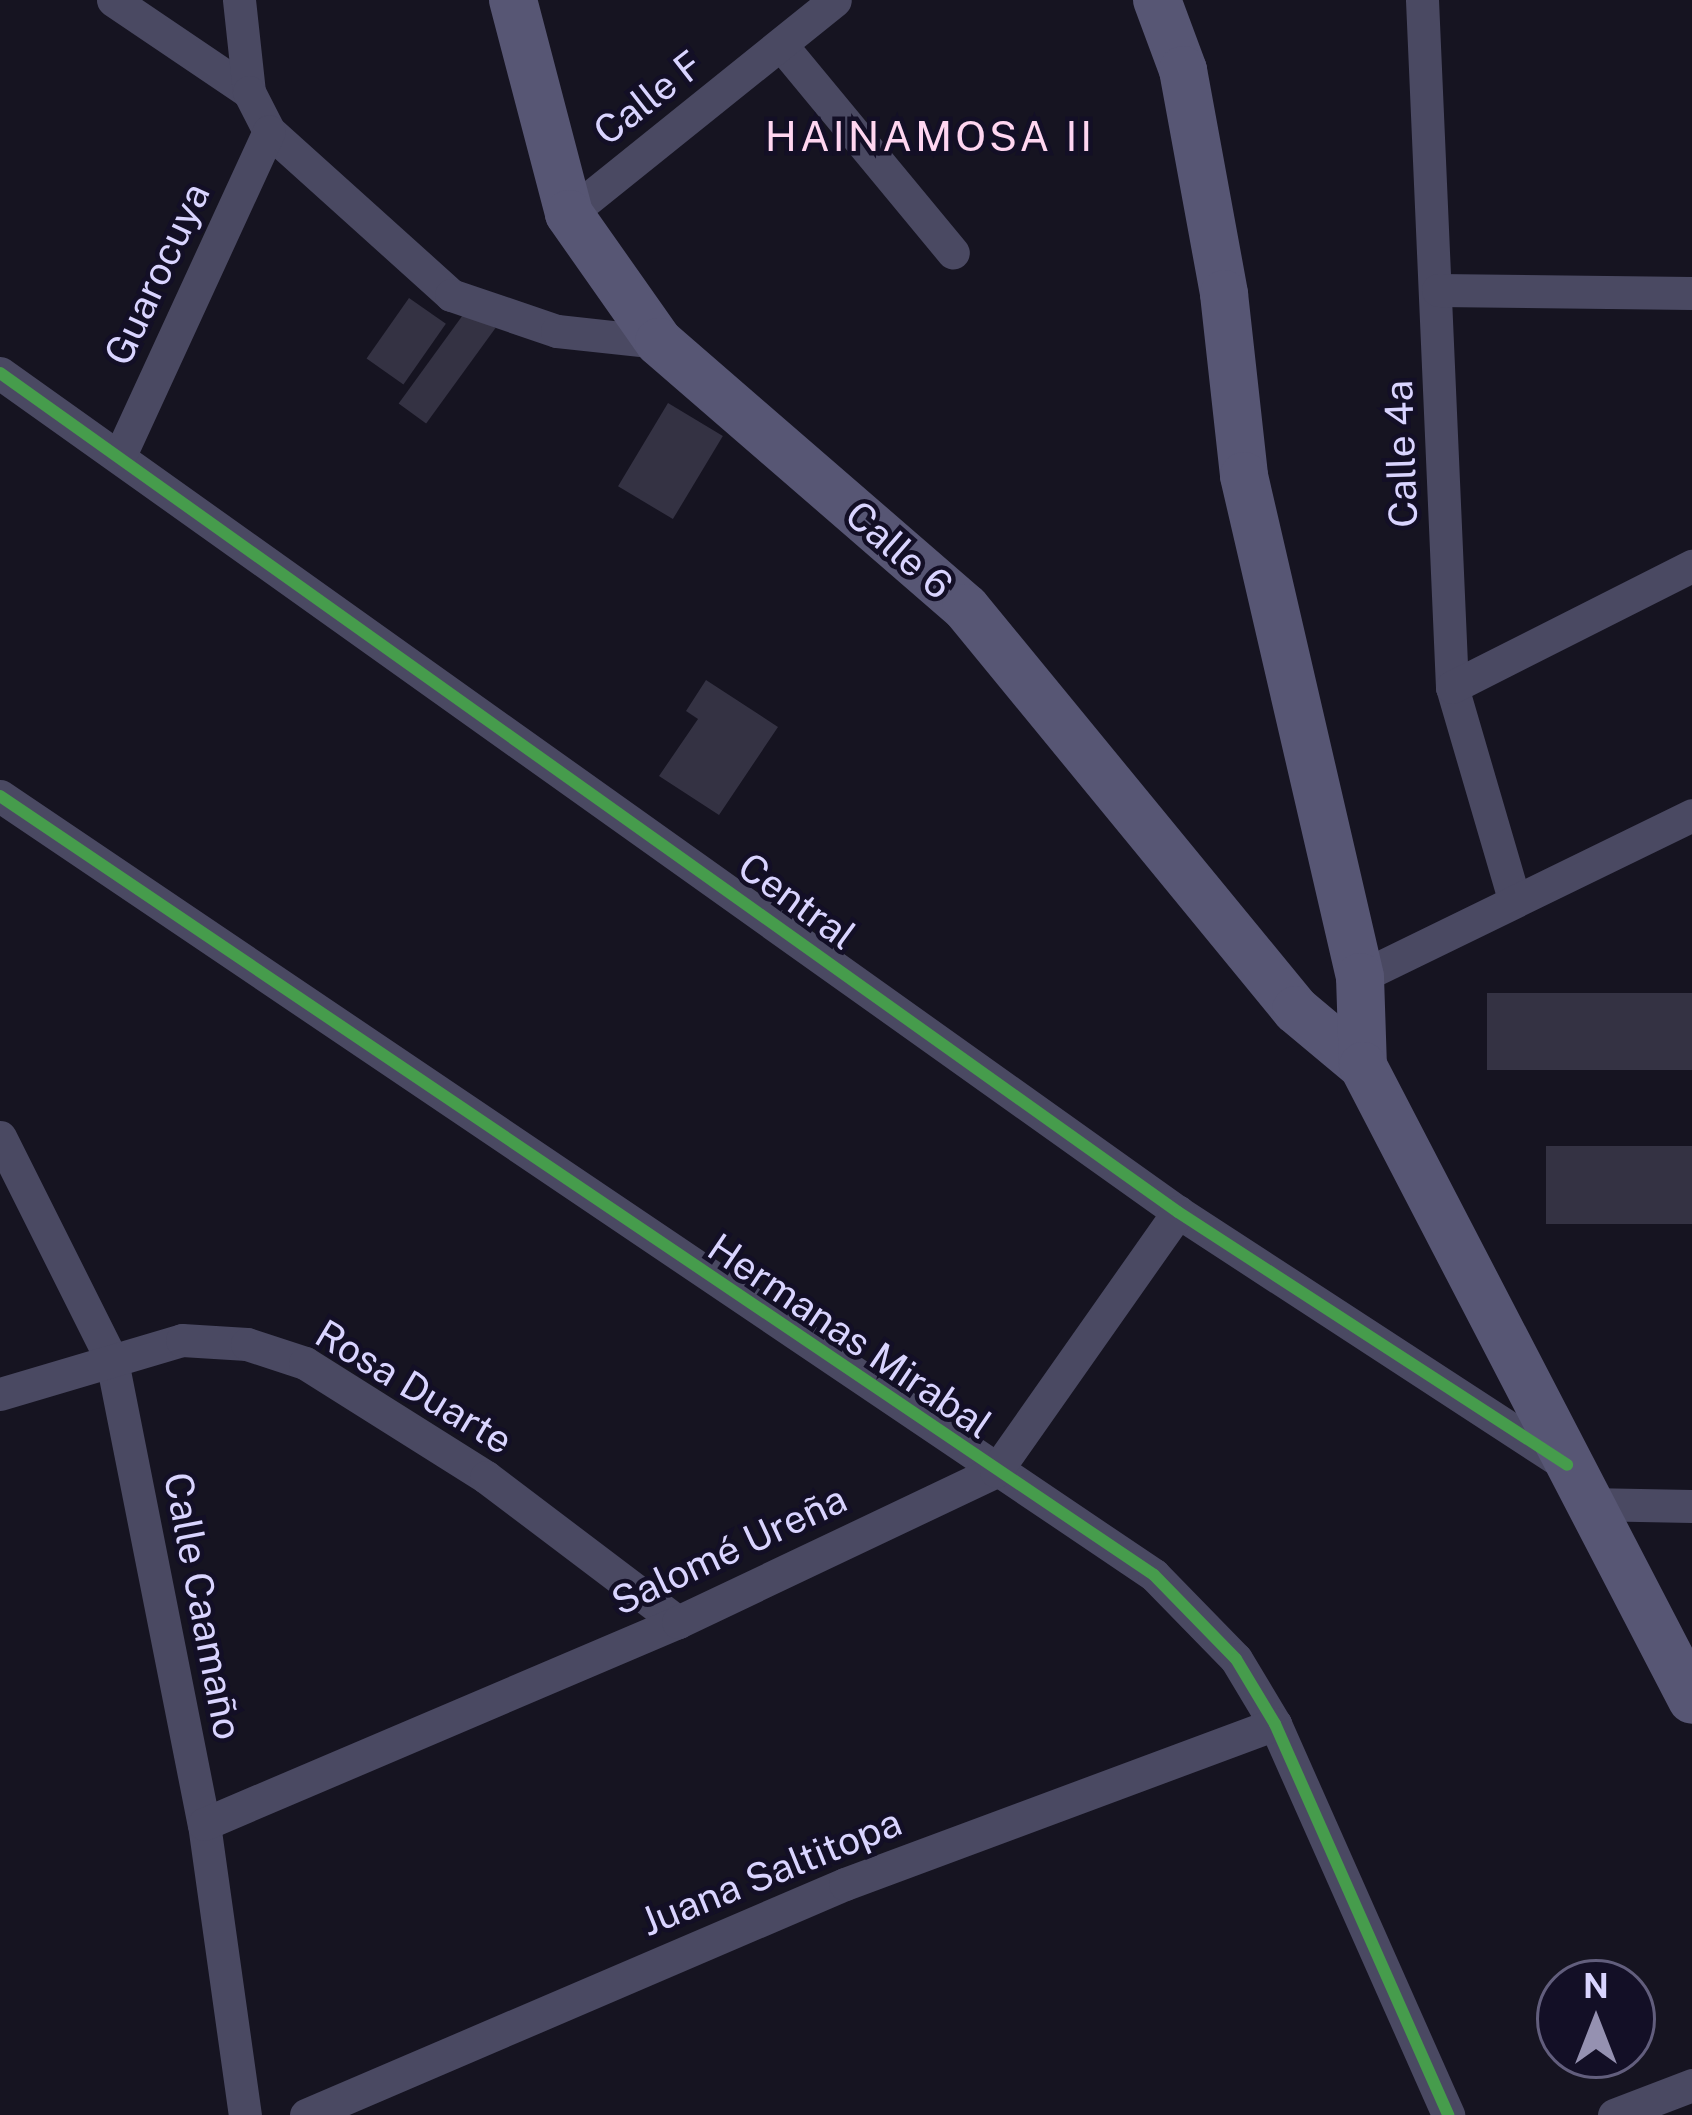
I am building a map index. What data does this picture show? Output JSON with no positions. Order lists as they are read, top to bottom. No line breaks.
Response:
{"streets":{"street":["Calle F","Guarocuya","Calle 4a","Calle 6","Central","Hermanas Mirabal","Rosa Duarte","Salomé Ureña","Calle Caamaño","Juana Saltitopa"]},"crossings":[["Calle F","Calle 6"],["Guarocuya","Central"],["Central","Salomé Ureña"],["Hermanas Mirabal","Salomé Ureña"],["Hermanas Mirabal","Juana Saltitopa"],["Rosa Duarte","Salomé Ureña"],["Rosa Duarte","Calle Caamaño"],["Salomé Ureña","Calle Caamaño"]],"districts":["HAINAMOSA II"],"north":"top"}
